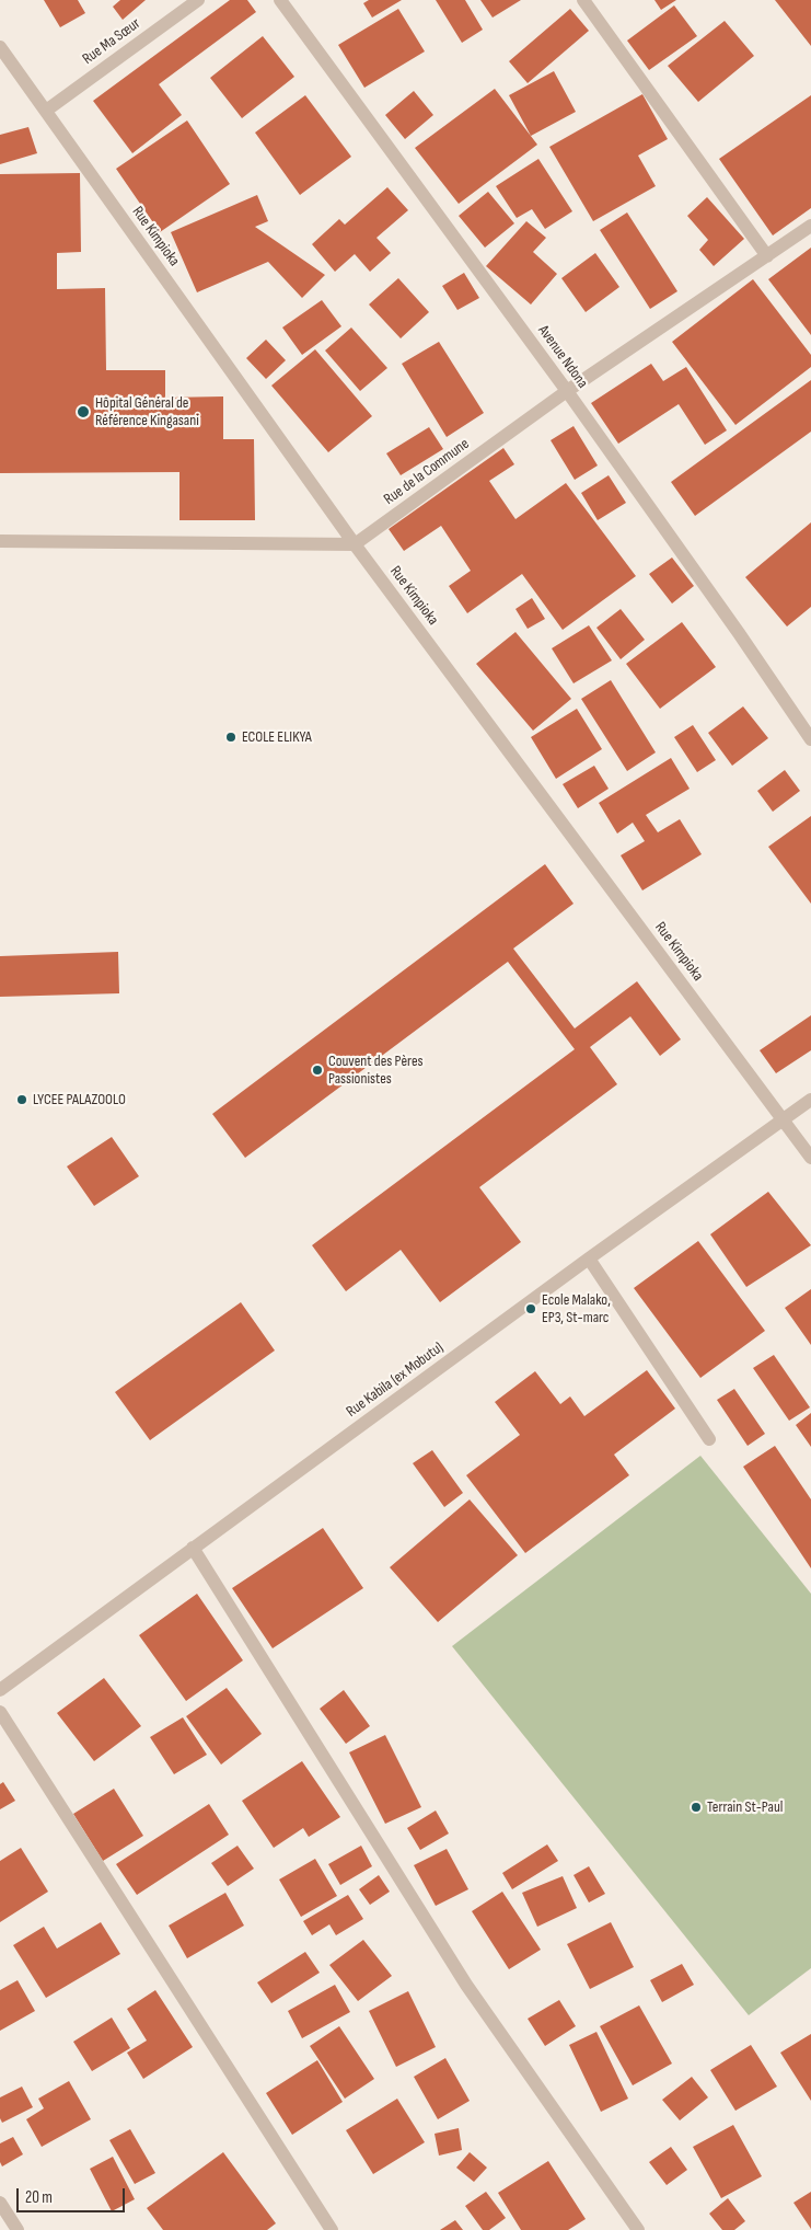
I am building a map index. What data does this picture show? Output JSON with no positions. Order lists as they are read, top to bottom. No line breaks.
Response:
{"streets":{"street":["Rue Ma Sœur","Rue Kimpioka","Avenue Ndona","Rue de la Commune","Rue Kabila (ex Mobutu)"]},"crossings":[["Rue Ma Sœur","Rue Kimpioka"],["Rue Kimpioka","Rue de la Commune"],["Rue Kimpioka","Rue Kabila (ex Mobutu)"],["Avenue Ndona","Rue de la Commune"]],"places":["Hôpital Général de Référence Kingasani","ECOLE ELIKYA","Couvent des Pères Passionistes","LYCEE PALAZOOLO","Ecole Malako, EP3, St-marc","Terrain St-Paul"],"scale_bar":"20 m"}
